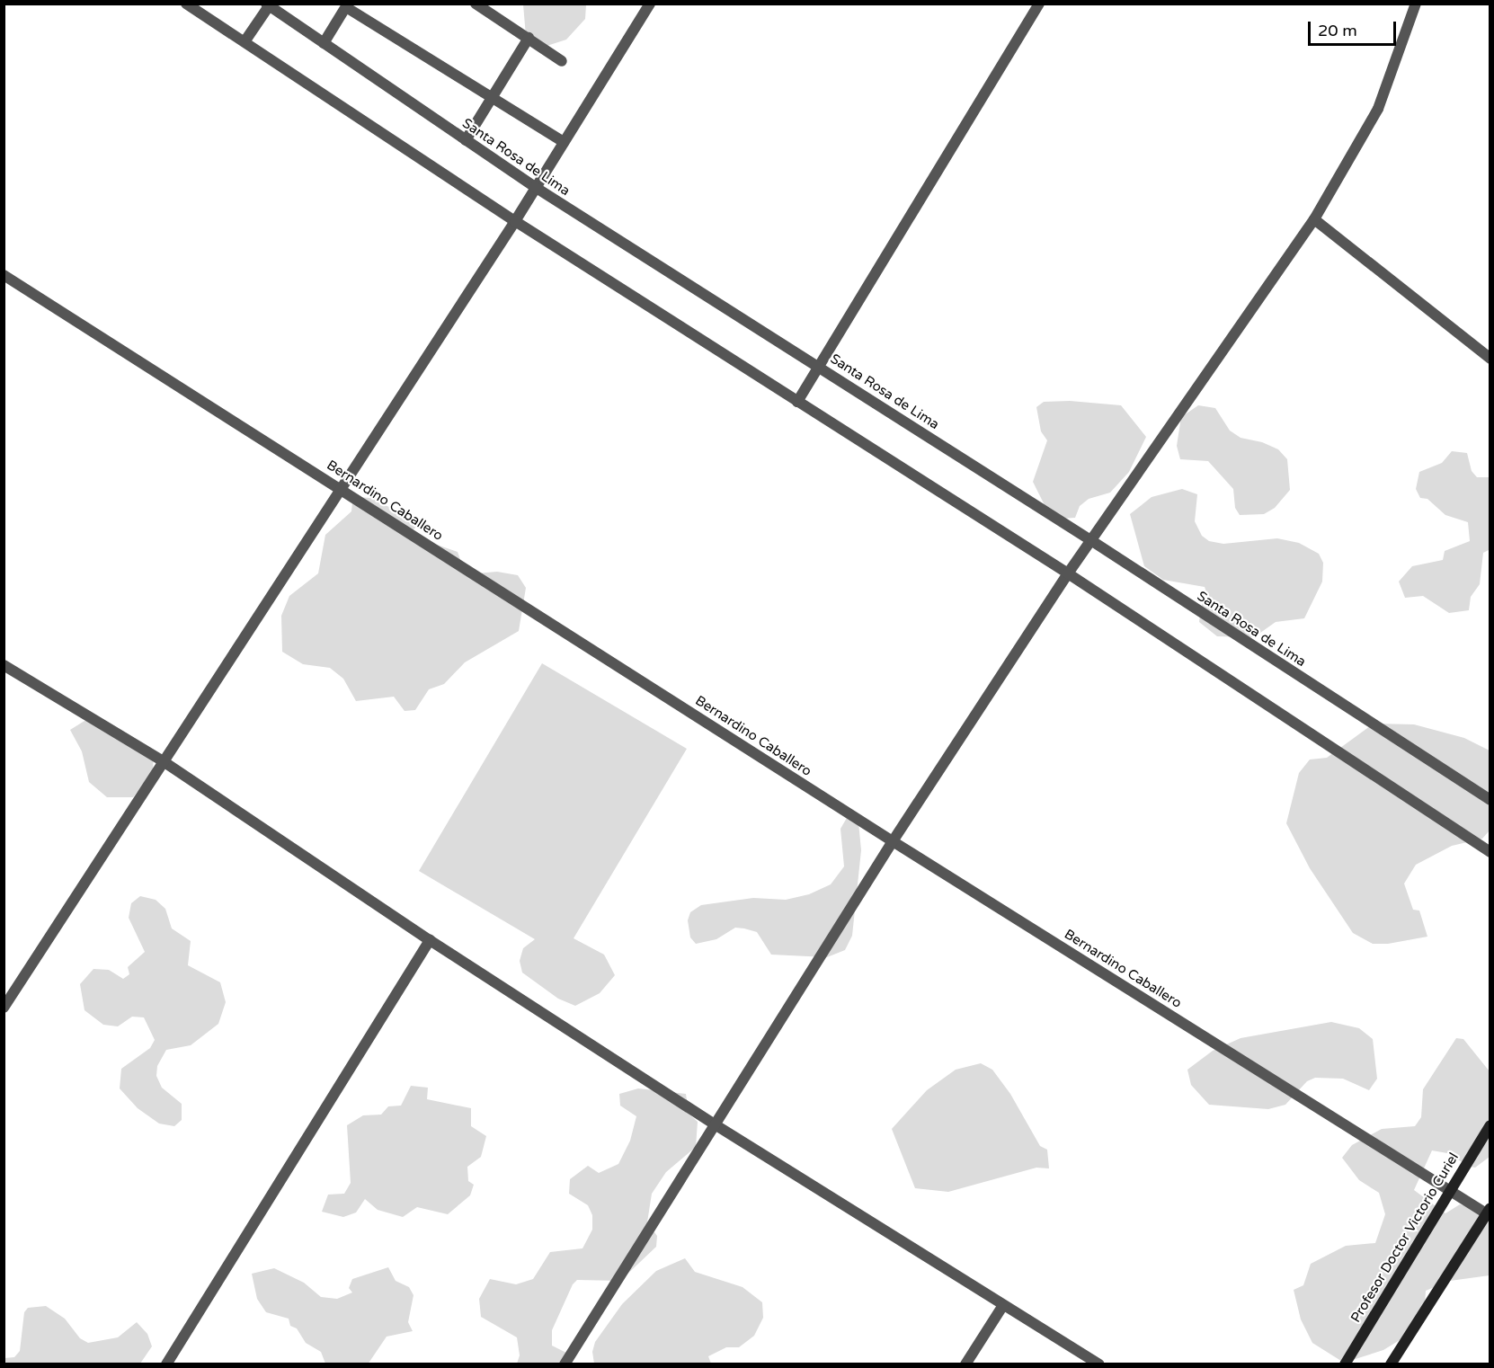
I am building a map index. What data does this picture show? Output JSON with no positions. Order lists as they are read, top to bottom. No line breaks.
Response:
{"streets":{"main road":["Profesor Doctor Victorio Curiel"],"street":["Santa Rosa de Lima","Bernardino Caballero"]},"crossings":[["Bernardino Caballero","Profesor Doctor Victorio Curiel"]],"scale_bar":"20 m"}
